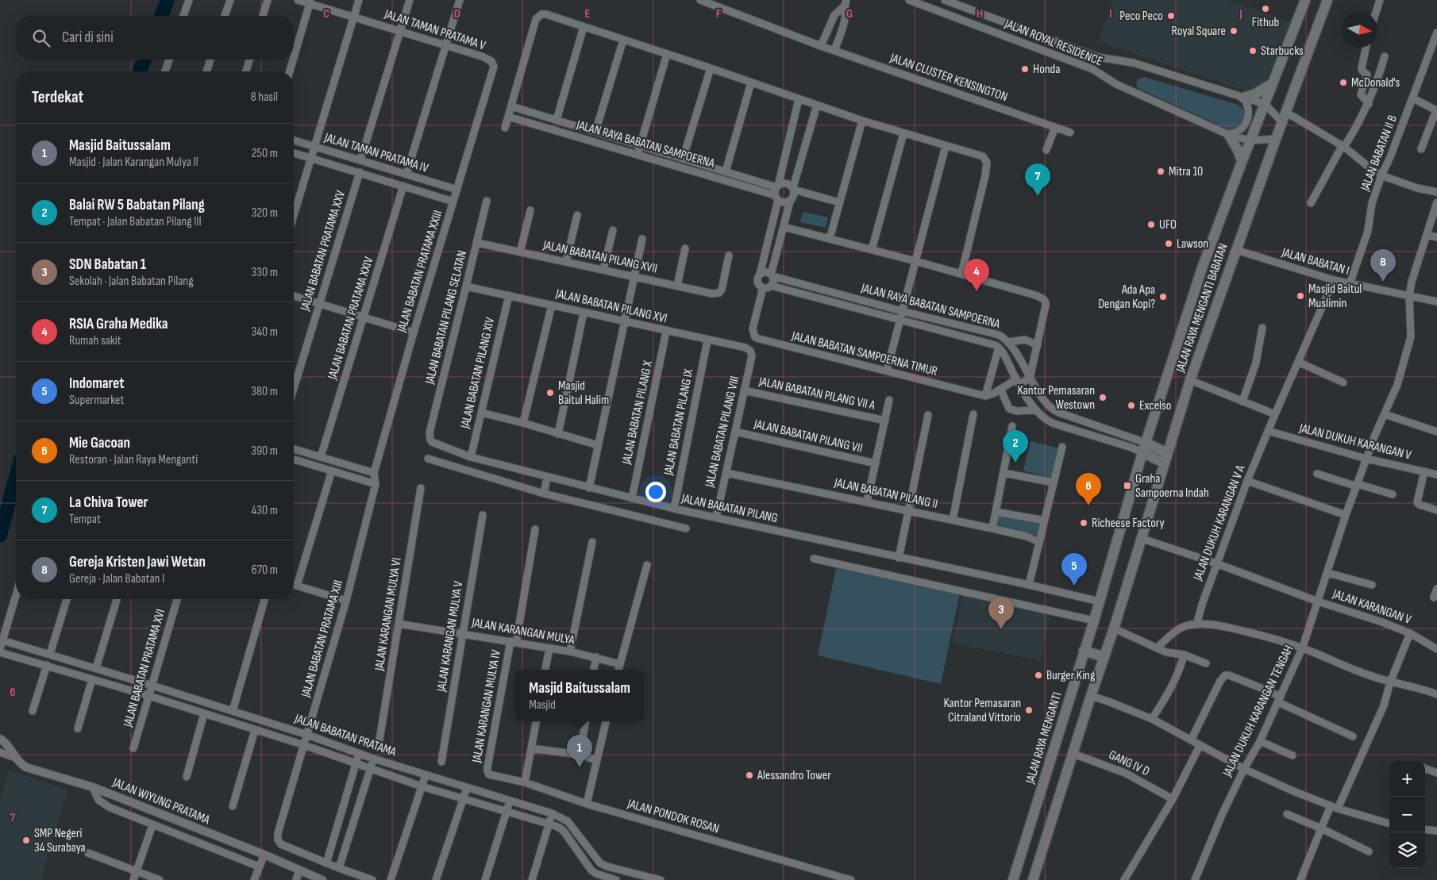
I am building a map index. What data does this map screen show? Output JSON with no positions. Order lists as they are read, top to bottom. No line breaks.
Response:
{"streets":{"main road":["JALAN RAYA MENGANTI BABATAN","JALAN RAYA MENGANTI"],"street":["JALAN TAMAN PRATAMA V","JALAN ROYAL RESIDENCE","JALAN CLUSTER KENSINGTON","JALAN RAYA BABATAN SAMPOERNA","JALAN TAMAN PRATAMA IV","JALAN BABATAN II B","JALAN BABATAN PRATAMA XXV","JALAN BABATAN PILANG XVII","JALAN BABATAN I","JALAN BABATAN PRATAMA XXIII","JALAN BABATAN PILANG XVI","JALAN BABATAN PILANG SELATAN","JALAN BABATAN PRATAMA XXIV","JALAN BABATAN SAMPOERNA TIMUR","JALAN BABATAN PILANG XIV","JALAN BABATAN PILANG VII A","JALAN BABATAN PILANG X","JALAN BABATAN PILANG IX","JALAN BABATAN PILANG VIII","JALAN BABATAN PILANG VII","JALAN DUKUH KARANGAN V","JALAN BABATAN PILANG II","JALAN BABATAN PILANG","JALAN DUKUH KARANGAN V A","JALAN KARANGAN V","JALAN KARANGAN MULYA VI","JALAN KARANGAN MULYA","JALAN KARANGAN MULYA V","JALAN BABATAN PRATAMA XIII","JALAN BABATAN PRATAMA XVI","JALAN KARANGAN MULYA IV","JALAN DUKUH KARANGAN TENGAH","JALAN BABATAN PRATAMA","GANG IV D","JALAN WIYUNG PRATAMA","JALAN PONDOK ROSAN"]},"crossings":[["JALAN TAMAN PRATAMA V","JALAN BABATAN PRATAMA XXIII"],["JALAN ROYAL RESIDENCE","JALAN RAYA MENGANTI BABATAN"],["JALAN RAYA BABATAN SAMPOERNA","JALAN RAYA MENGANTI BABATAN"],["JALAN RAYA BABATAN SAMPOERNA","JALAN BABATAN SAMPOERNA TIMUR"],["JALAN RAYA BABATAN SAMPOERNA","JALAN RAYA MENGANTI"],["JALAN TAMAN PRATAMA IV","JALAN BABATAN PRATAMA XXV"],["JALAN TAMAN PRATAMA IV","JALAN BABATAN PRATAMA XXIII"],["JALAN TAMAN PRATAMA IV","JALAN BABATAN PRATAMA XXIV"],["JALAN BABATAN II B","JALAN BABATAN I"],["JALAN BABATAN PILANG XVII","JALAN BABATAN PILANG SELATAN"],["JALAN BABATAN I","JALAN RAYA MENGANTI BABATAN"],["JALAN BABATAN I","JALAN DUKUH KARANGAN V A"],["JALAN BABATAN I","JALAN DUKUH KARANGAN TENGAH"],["JALAN BABATAN PRATAMA XXIII","JALAN BABATAN PRATAMA XIII"],["JALAN BABATAN PILANG XVI","JALAN BABATAN PILANG SELATAN"],["JALAN BABATAN PILANG XVI","JALAN BABATAN PILANG XIV"],["JALAN BABATAN PILANG XVI","JALAN BABATAN PILANG X"],["JALAN BABATAN PILANG XVI","JALAN BABATAN PILANG IX"],["JALAN BABATAN PILANG XVI","JALAN BABATAN PILANG VIII"],["JALAN RAYA MENGANTI BABATAN","JALAN RAYA MENGANTI"],["JALAN BABATAN PILANG SELATAN","JALAN BABATAN PILANG"],["JALAN BABATAN PILANG XIV","JALAN BABATAN PILANG"],["JALAN BABATAN PILANG VII A","JALAN BABATAN PILANG VIII"],["JALAN BABATAN PILANG X","JALAN BABATAN PILANG"],["JALAN BABATAN PILANG IX","JALAN BABATAN PILANG"],["JALAN BABATAN PILANG VIII","JALAN BABATAN PILANG VII"],["JALAN BABATAN PILANG VIII","JALAN BABATAN PILANG II"],["JALAN BABATAN PILANG VIII","JALAN BABATAN PILANG"],["JALAN DUKUH KARANGAN V","JALAN DUKUH KARANGAN V A"],["JALAN DUKUH KARANGAN V","JALAN DUKUH KARANGAN TENGAH"],["JALAN BABATAN PILANG","JALAN RAYA MENGANTI"],["JALAN KARANGAN V","JALAN DUKUH KARANGAN TENGAH"],["JALAN KARANGAN MULYA VI","JALAN KARANGAN MULYA"],["JALAN KARANGAN MULYA","JALAN KARANGAN MULYA V"],["JALAN KARANGAN MULYA","JALAN KARANGAN MULYA IV"],["JALAN BABATAN PRATAMA XIII","JALAN BABATAN PRATAMA"],["JALAN BABATAN PRATAMA XVI","JALAN BABATAN PRATAMA"],["JALAN KARANGAN MULYA IV","JALAN PONDOK ROSAN"]],"places":{"other":["Fithub","Peco Peco","Royal Square","Starbucks","Honda","McDonald's","Mitra 10","UFO","Lawson","Masjid Baitul Muslimin","Ada Apa Dengan Kopi?","Masjid Baitul Halim","Kantor Pemasaran Westown","Excelso","Richeese Factory","Burger King","Kantor Pemasaran Citraland Vittorio","Alessandro Tower","SMP Negeri 34 Surabaya"],"transit":["Graha Sampoerna Indah"]},"north":"right","page":{"search":"Cari di sini","heading":["Terdekat","8 hasil"],"list":[{"mark":"1","name":"Masjid Baitussalam","note":"Masjid · Jalan Karangan Mulya II","value":"250 m"},{"mark":"2","name":"Balai RW 5 Babatan Pilang","note":"Tempat · Jalan Babatan Pilang III","value":"320 m"},{"mark":"3","name":"SDN Babatan 1","note":"Sekolah · Jalan Babatan Pilang","value":"330 m"},{"mark":"4","name":"RSIA Graha Medika","note":"Rumah sakit","value":"340 m"},{"mark":"5","name":"Indomaret","note":"Supermarket","value":"380 m"},{"mark":"6","name":"Mie Gacoan","note":"Restoran · Jalan Raya Menganti","value":"390 m"},{"mark":"7","name":"La Chiva Tower","note":"Tempat","value":"430 m"},{"mark":"8","name":"Gereja Kristen Jawi Wetan","note":"Gereja · Jalan Babatan I","value":"670 m"}],"pins":["7","8","4","2","6","5","3","1"],"popup":["Masjid Baitussalam","Masjid"],"map_buttons":["+","−"]},"grid":{"columns":["C","D","E","F","G","H","I","J"],"rows":["6","7"]}}
